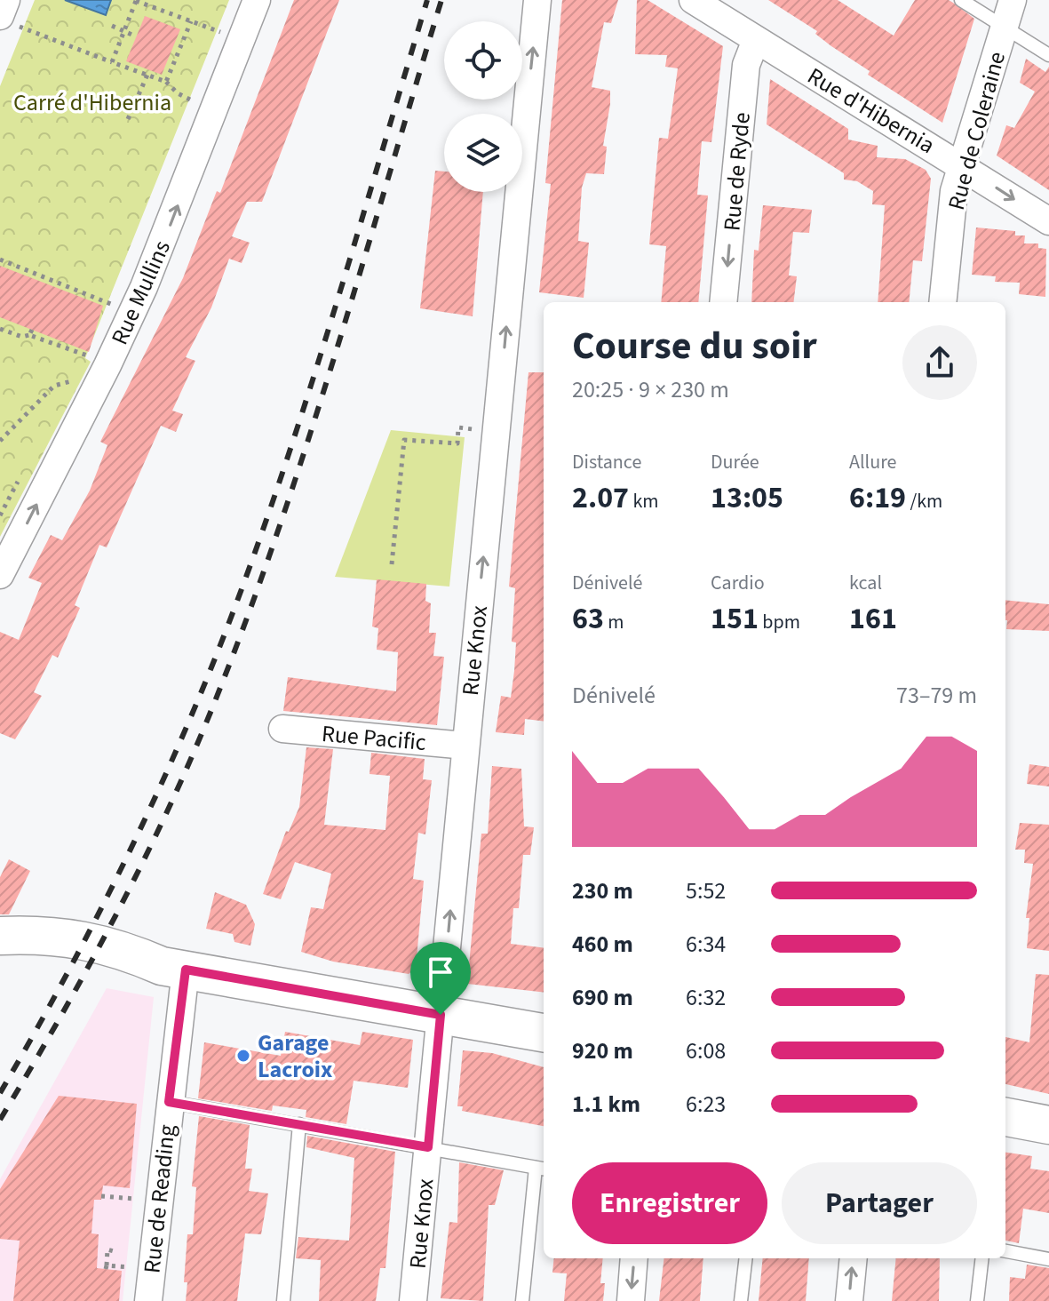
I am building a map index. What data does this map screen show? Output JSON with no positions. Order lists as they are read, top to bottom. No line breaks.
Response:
{"streets":{"street":["Rue d'Hibernia","Rue de Coleraine","Rue de Ryde","Rue Mullins","Rue Knox","Rue Pacific","Rue de Reading"]},"crossings":[["Rue d'Hibernia","Rue de Coleraine"],["Rue d'Hibernia","Rue de Ryde"],["Rue Knox","Rue Pacific"]],"one_way":["Rue de Ryde","Rue Mullins","Rue Knox"],"parks":["Carré d'Hibernia"],"places":["Garage Lacroix"],"page":{"heading":["Course du soir","20:25 · 9 × 230 m"],"stats":[["Distance","2.07 km"],["Durée","13:05"],["Allure","6:19 /km"],["Dénivelé","63 m"],["Cardio","151 bpm"],["kcal","161"]],"chart":["Dénivelé","73–79 m"],"list":[{"name":"230 m","note":"5:52"},{"name":"460 m","note":"6:34"},{"name":"690 m","note":"6:32"},{"name":"920 m","note":"6:08"},{"name":"1.1 km","note":"6:23"}],"buttons":["Enregistrer","Partager"]}}
